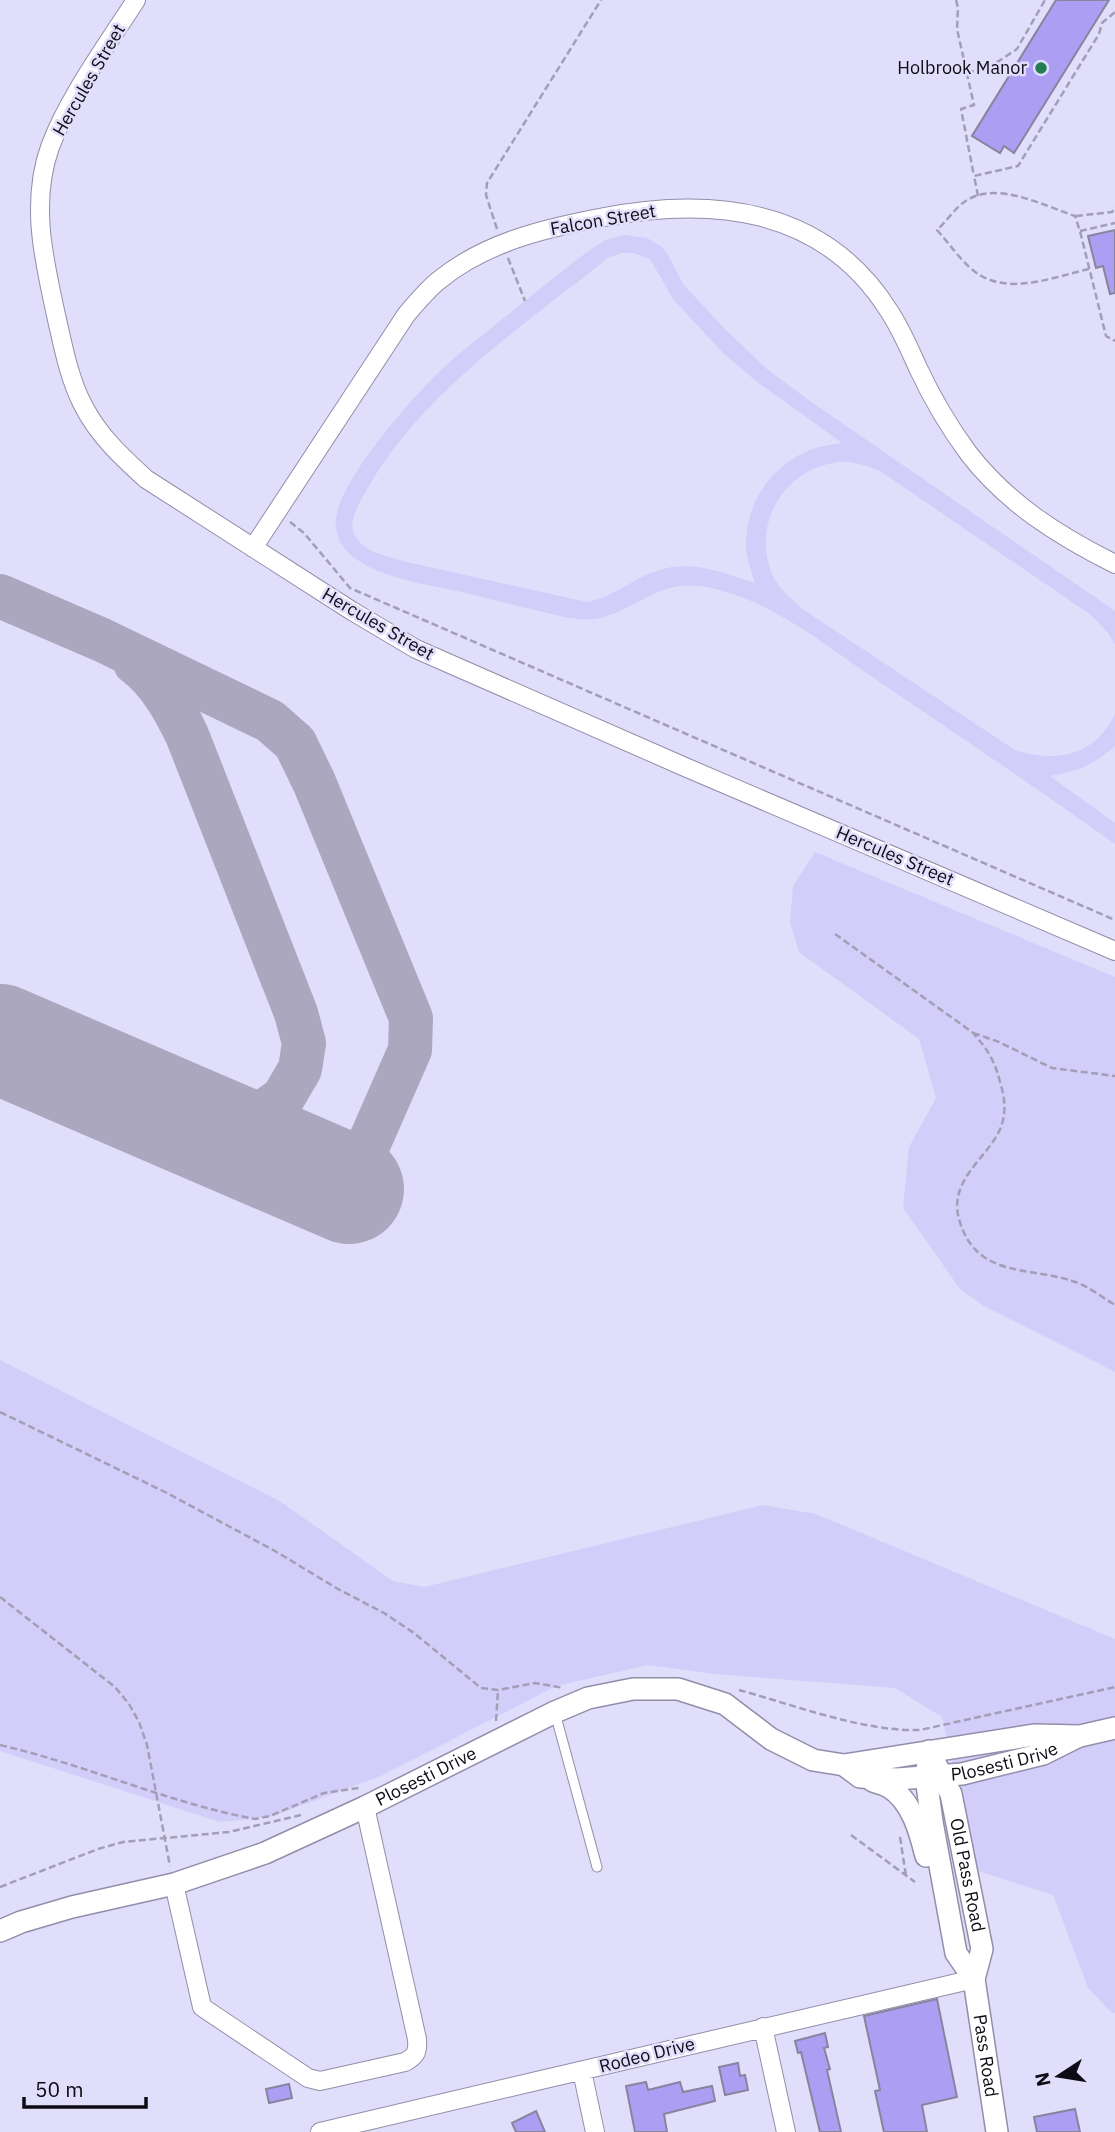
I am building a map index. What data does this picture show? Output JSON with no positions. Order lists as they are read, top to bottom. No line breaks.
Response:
{"streets":{"street":["Hercules Street","Falcon Street","Plosesti Drive","Old Pass Road","Rodeo Drive","Pass Road"]},"crossings":[["Hercules Street","Falcon Street"],["Plosesti Drive","Old Pass Road"],["Old Pass Road","Rodeo Drive"],["Old Pass Road","Pass Road"],["Rodeo Drive","Pass Road"]],"places":["Holbrook Manor"],"scale_bar":"50 m","north":"left"}
